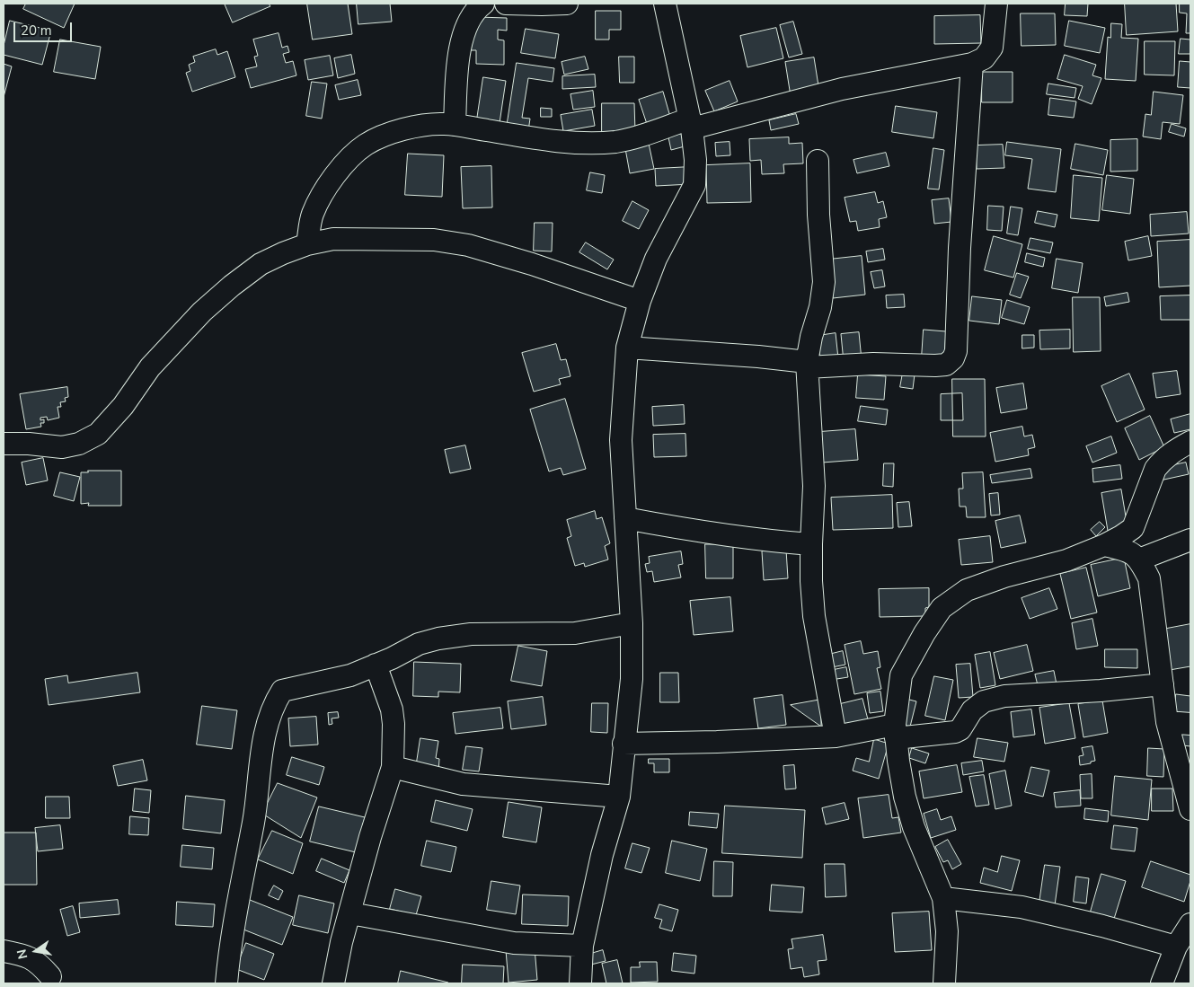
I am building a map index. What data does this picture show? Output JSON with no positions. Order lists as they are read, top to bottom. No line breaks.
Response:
{"scale_bar":"20 m","north":"left"}
